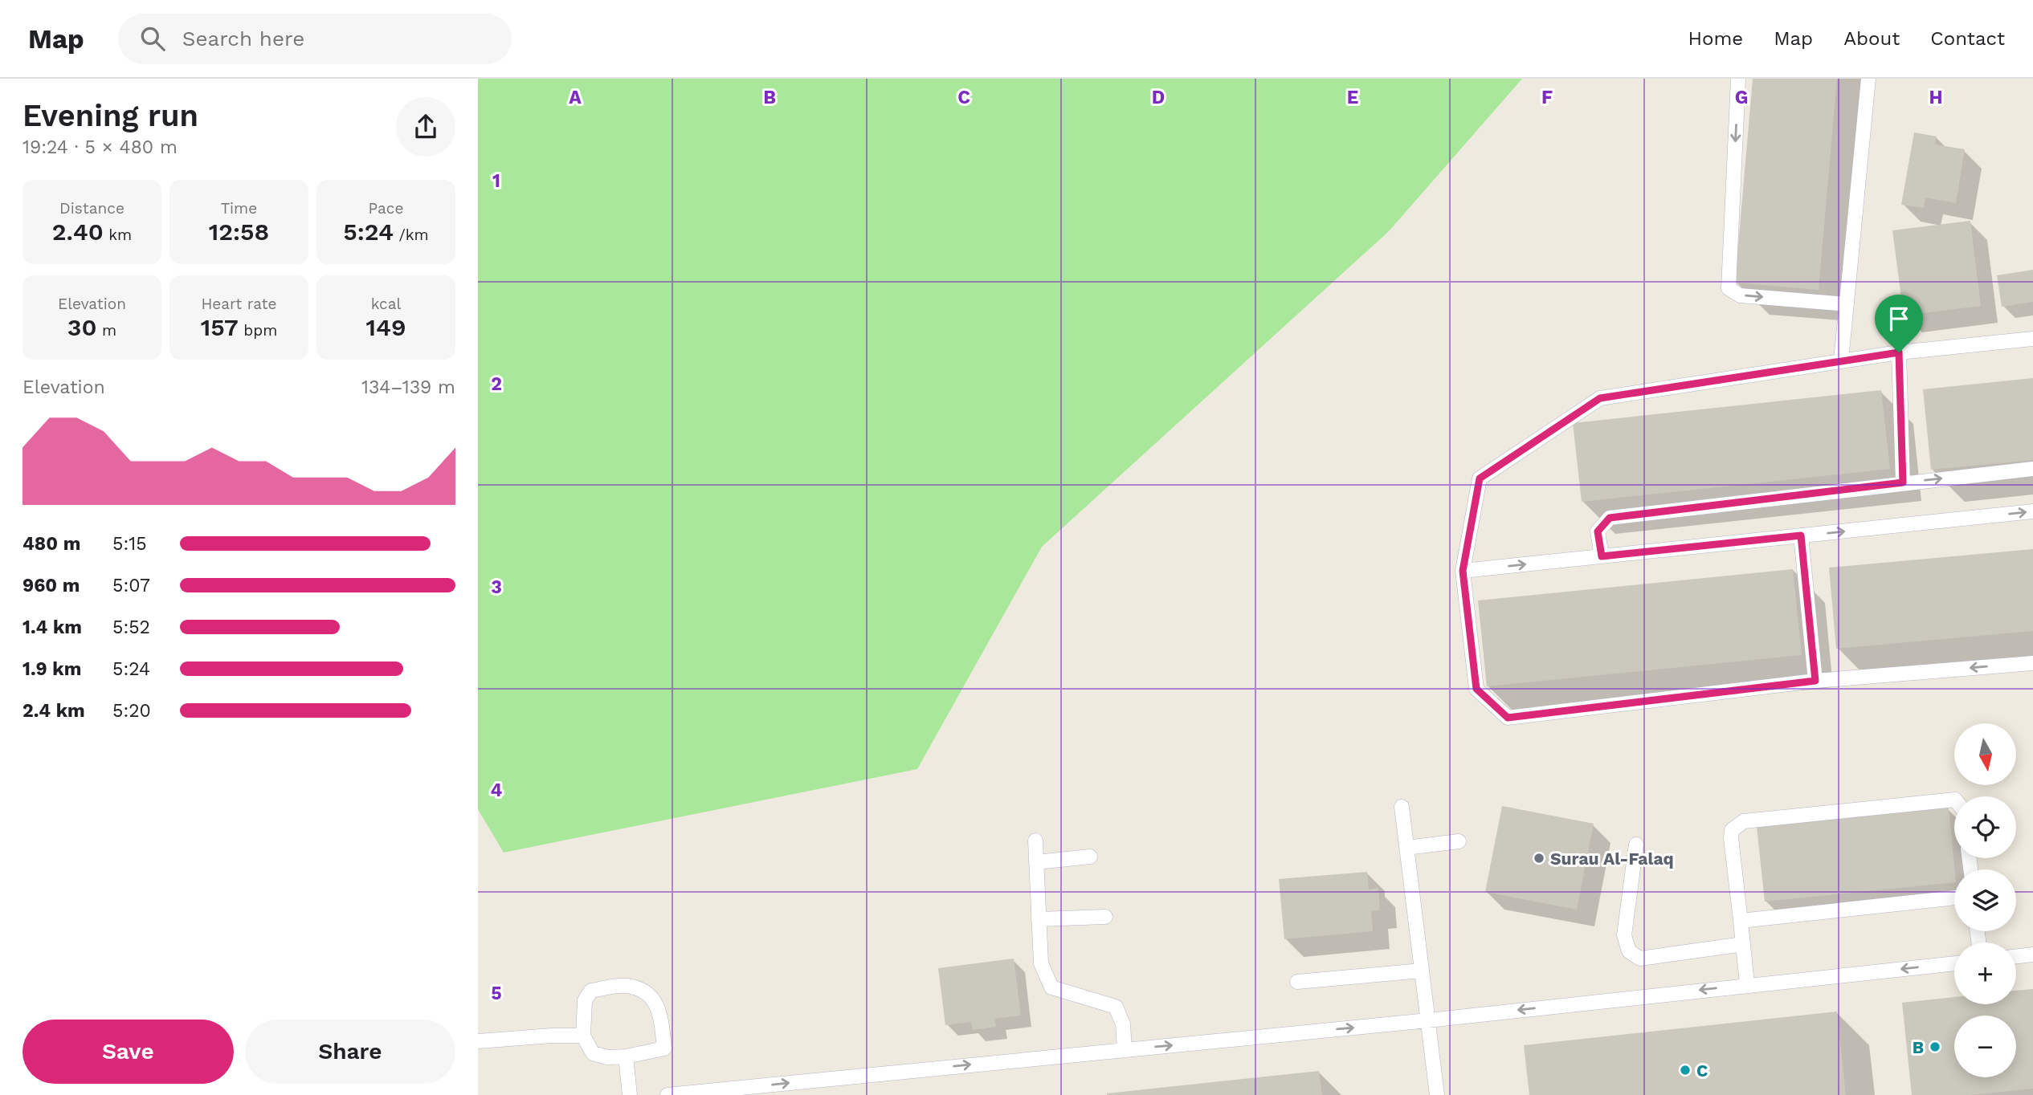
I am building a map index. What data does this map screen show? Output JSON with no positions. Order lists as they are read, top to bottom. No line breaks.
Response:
{"places":["Surau Al-Falaq","B","C"],"north":"bottom","page":{"header":"Map","search":"Search here","nav":["Home","Map","About","Contact"],"heading":["Evening run","19:24 · 5 × 480 m"],"stats":[["Distance","2.40 km"],["Time","12:58"],["Pace","5:24 /km"],["Elevation","30 m"],["Heart rate","157 bpm"],["kcal","149"]],"chart":["Elevation","134–139 m"],"list":[{"name":"480 m","note":"5:15"},{"name":"960 m","note":"5:07"},{"name":"1.4 km","note":"5:52"},{"name":"1.9 km","note":"5:24"},{"name":"2.4 km","note":"5:20"}],"map_buttons":["+","−"],"buttons":["Save","Share"]},"grid":{"columns":["A","B","C","D","E","F","G","H"],"rows":["1","2","3","4","5"]}}
